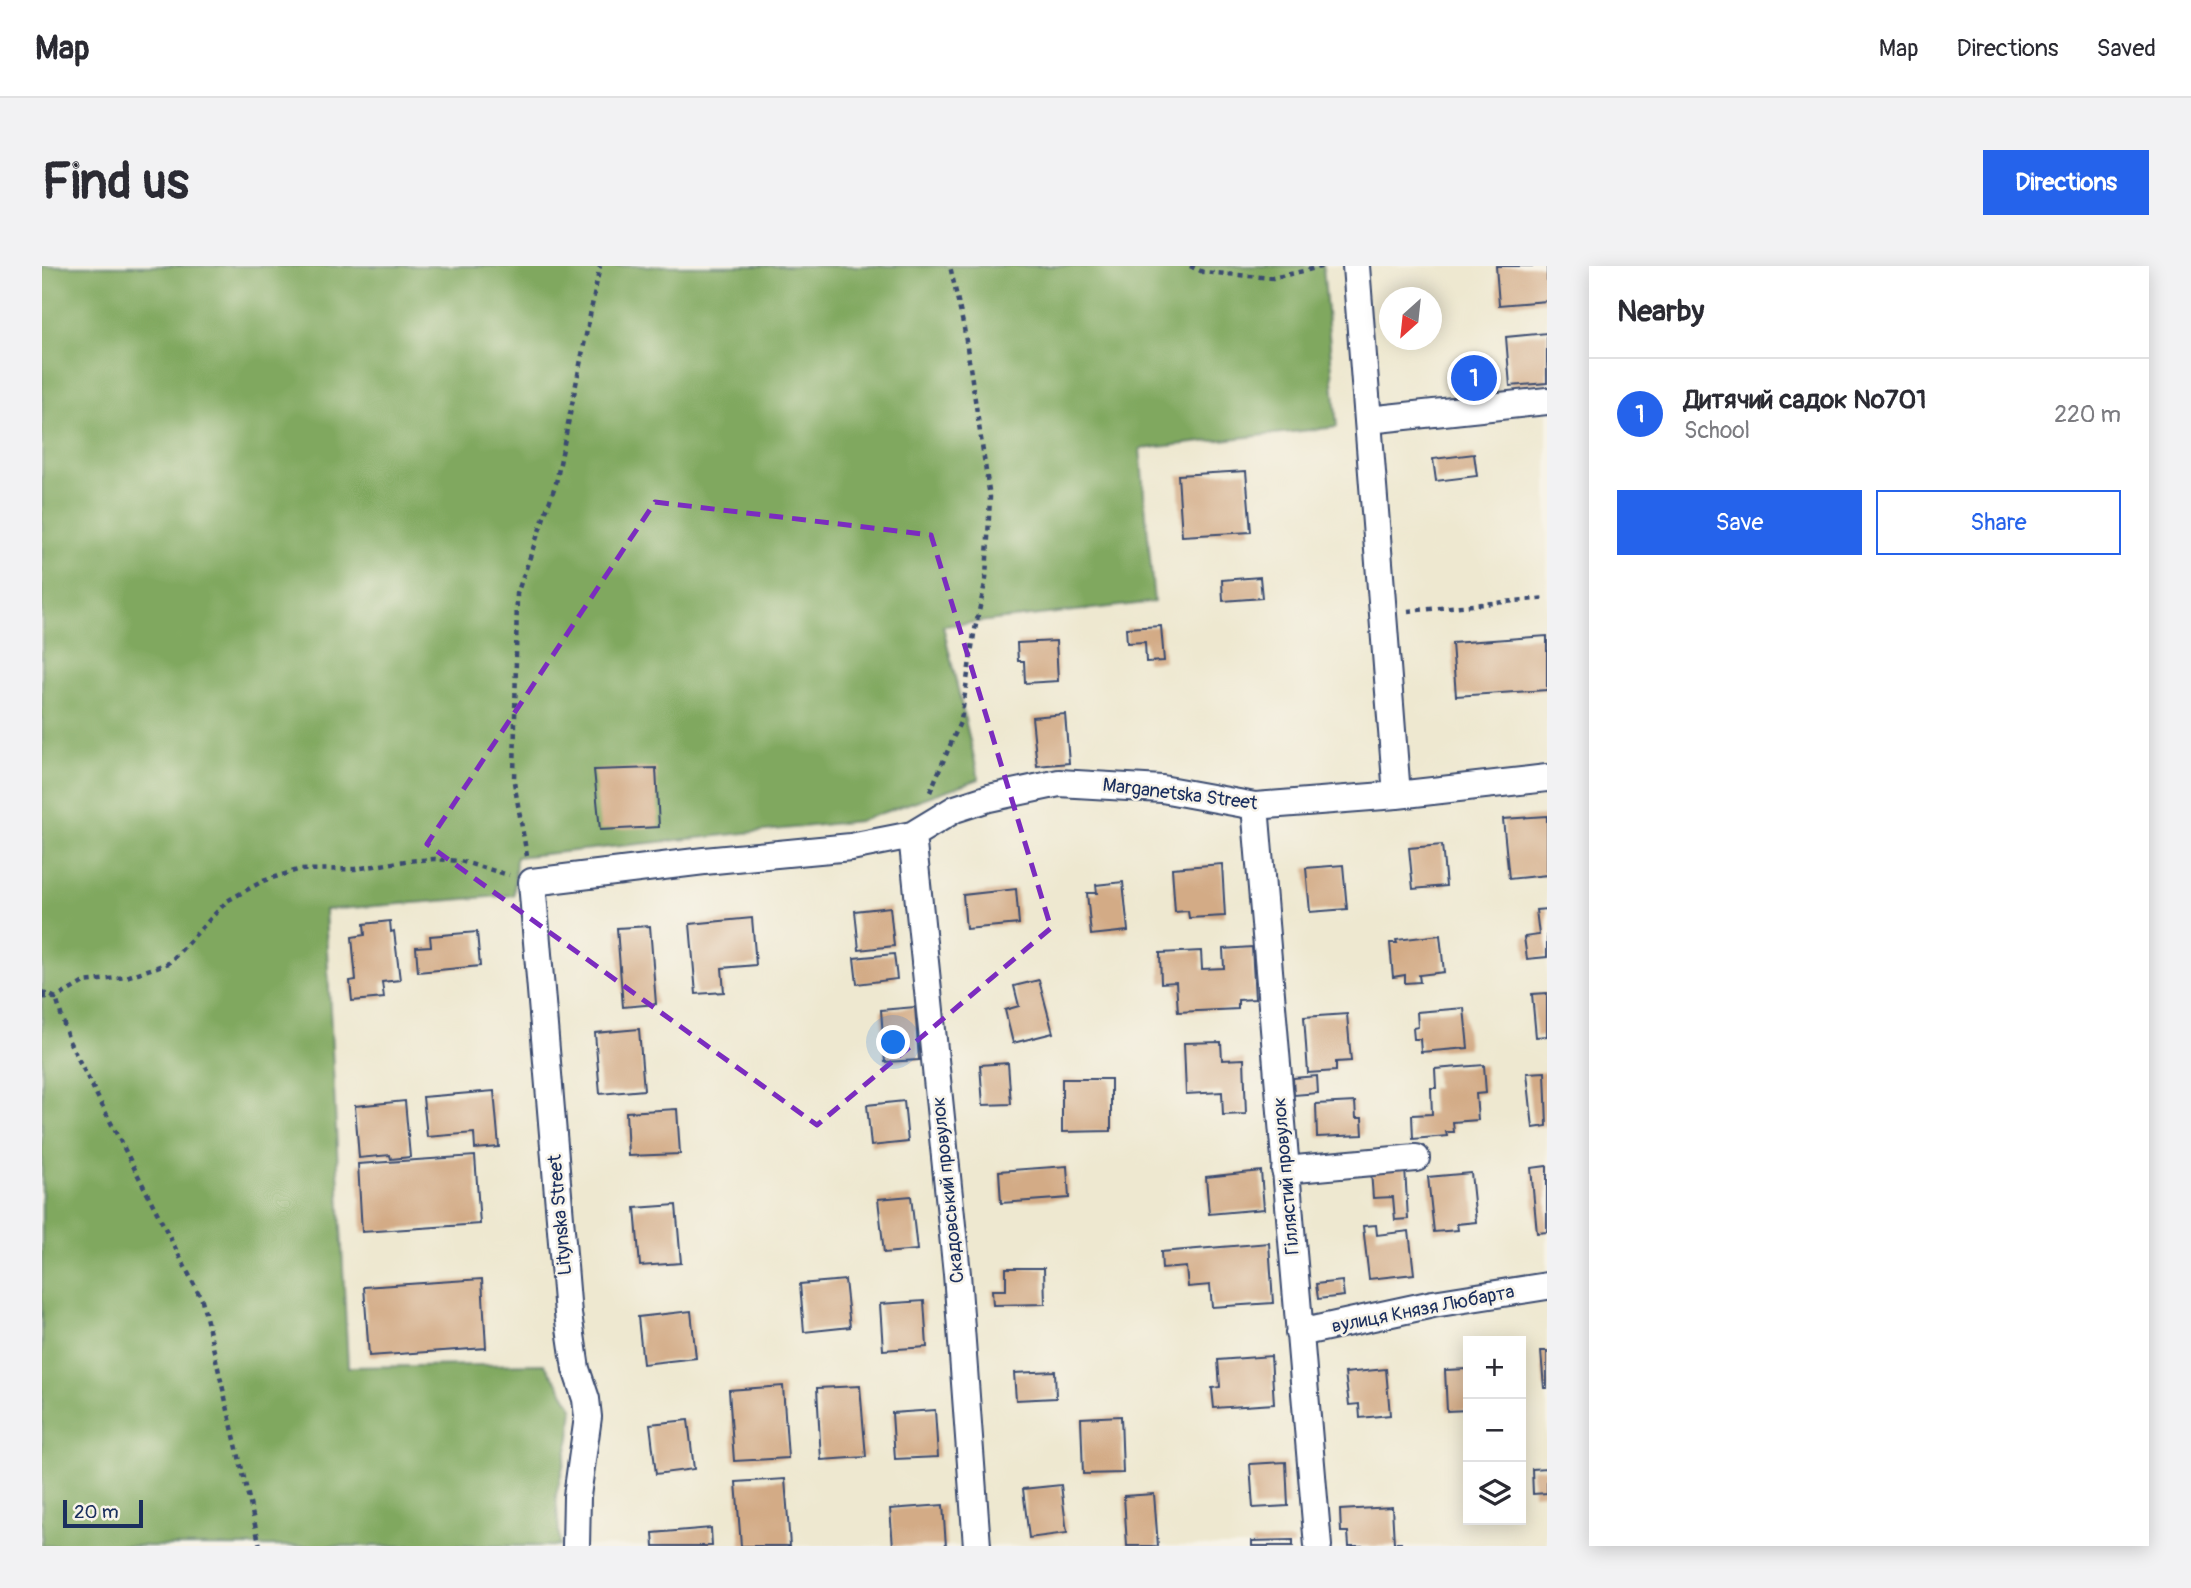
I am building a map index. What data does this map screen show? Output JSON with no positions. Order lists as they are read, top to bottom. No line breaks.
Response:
{"streets":{"street":["Marganetska Street","Гіллястий провулок","Скадовський провулок","Litynska Street","вулиця Князя Любарта"]},"crossings":[["Marganetska Street","Гіллястий провулок"],["Marganetska Street","Скадовський провулок"],["Marganetska Street","Litynska Street"],["Гіллястий провулок","вулиця Князя Любарта"]],"scale_bar":"20 m","north":"bottom left","page":{"header":"Map","nav":["Map","Directions","Saved"],"buttons":["Directions",["Save","Share"]],"title":"Find us","heading":"Nearby","pins":"1","list":[{"mark":"1","name":"Дитячий садок №701","note":"School","value":"220 m"}],"map_buttons":["+","−"],"scale":"20 m"}}
